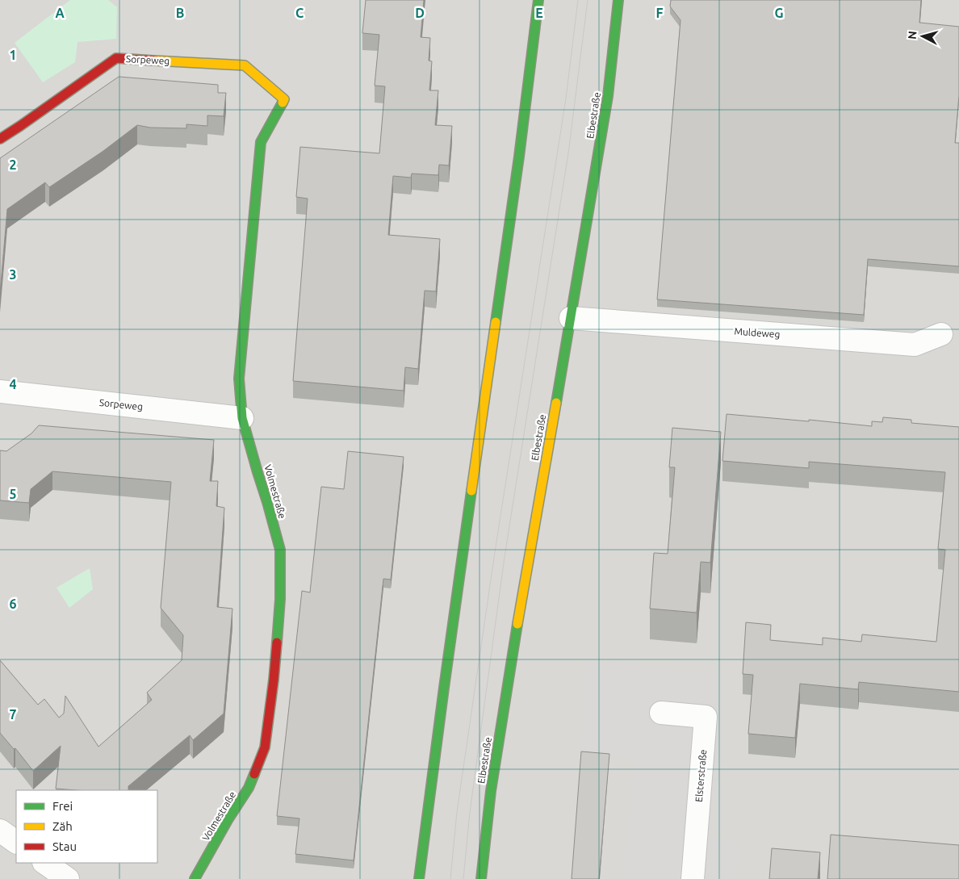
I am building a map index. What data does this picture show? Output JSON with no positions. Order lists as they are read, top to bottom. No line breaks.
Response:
{"streets":{"street":["Sorpeweg","Elbestraße","Muldeweg","Volmestraße","Elsterstraße"]},"crossings":[["Sorpeweg","Volmestraße"],["Elbestraße","Muldeweg"]],"legend":["Frei","Zäh","Stau"],"north":"left","grid":{"columns":["A","B","C","D","E","F","G"],"rows":["1","2","3","4","5","6","7"]}}
